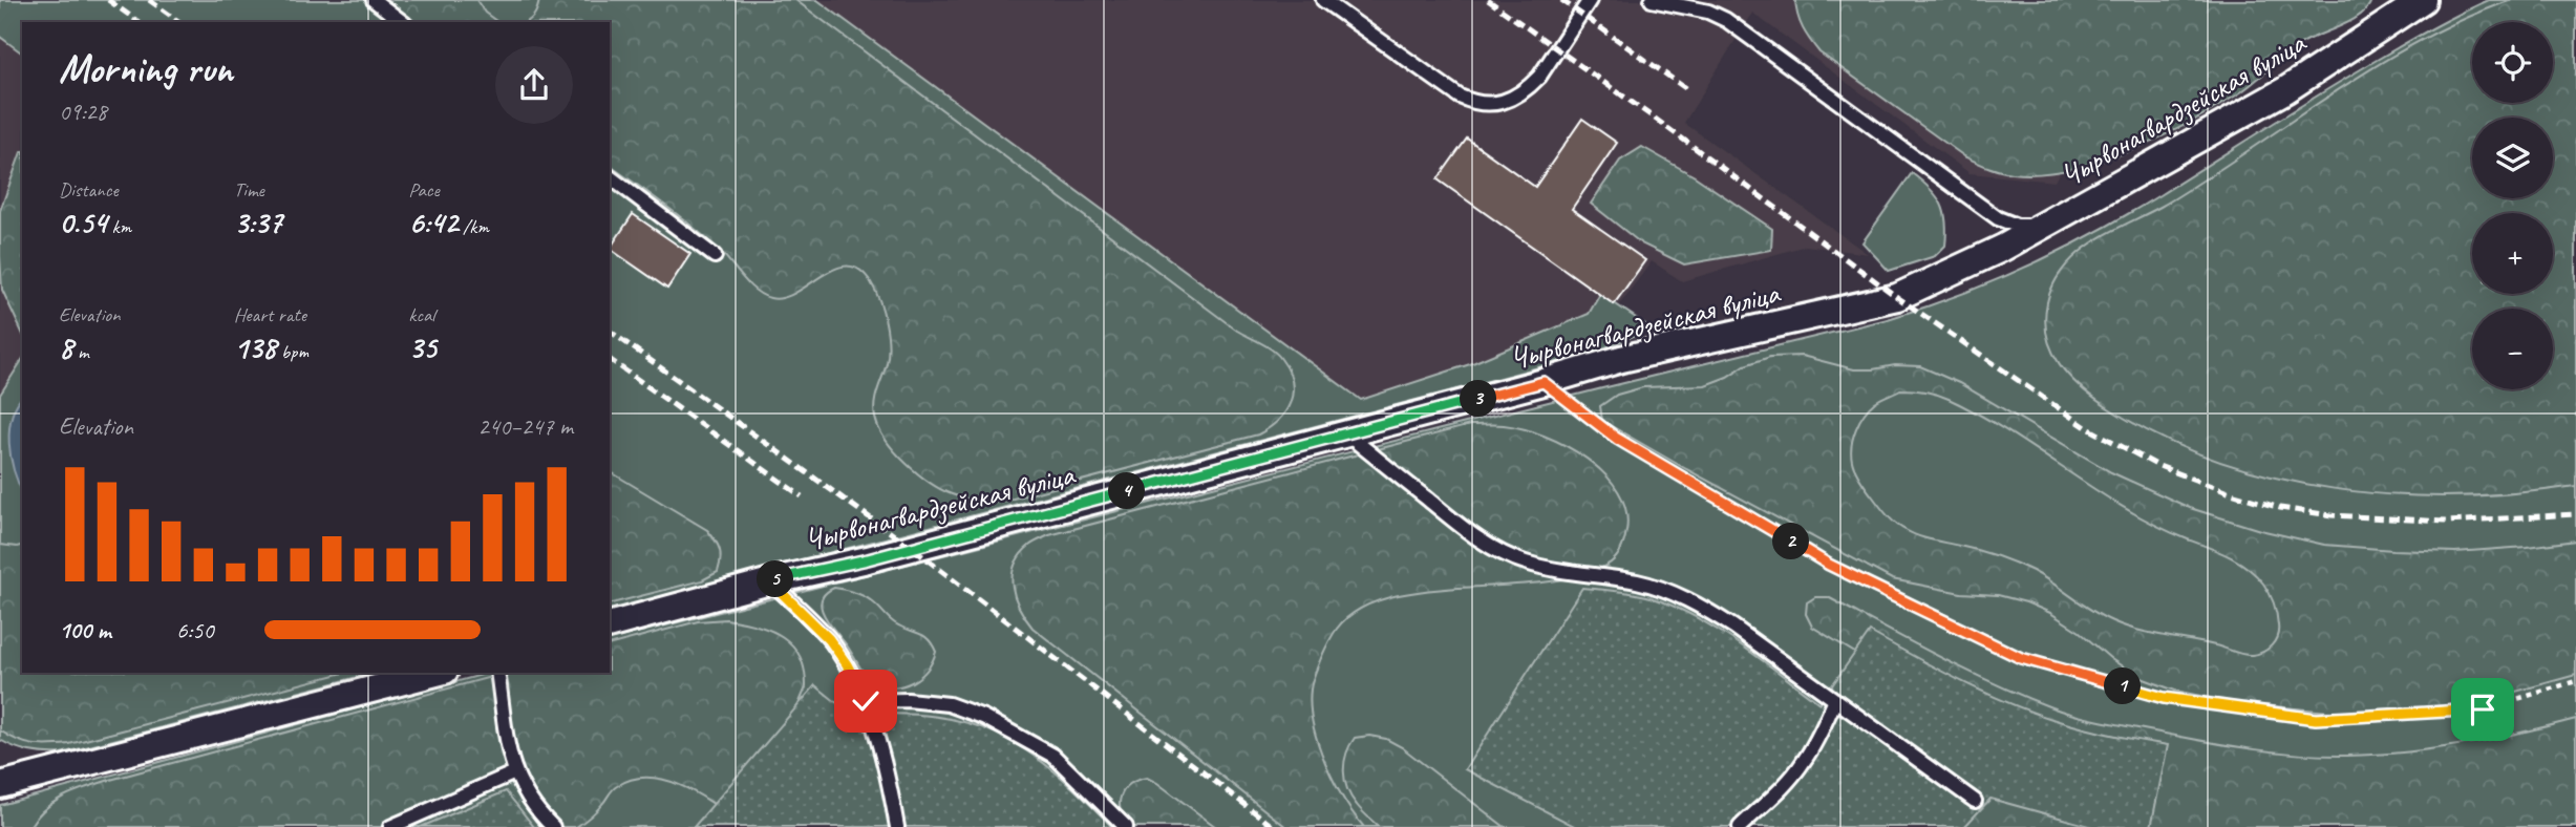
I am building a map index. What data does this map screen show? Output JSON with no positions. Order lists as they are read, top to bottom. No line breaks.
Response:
{"streets":{"street":["Чырвонагвардзейская вуліца"]},"page":{"map_buttons":["+","−"],"heading":["Morning run","09:28"],"stats":[["Distance","0.54 km"],["Time","3:37"],["Pace","6:42 /km"],["Elevation","8 m"],["Heart rate","138 bpm"],["kcal","35"]],"pins":["3","4","2","5","1"],"chart":["Elevation","240–247 m"],"list":[{"name":"100 m","note":"6:50"}]}}
